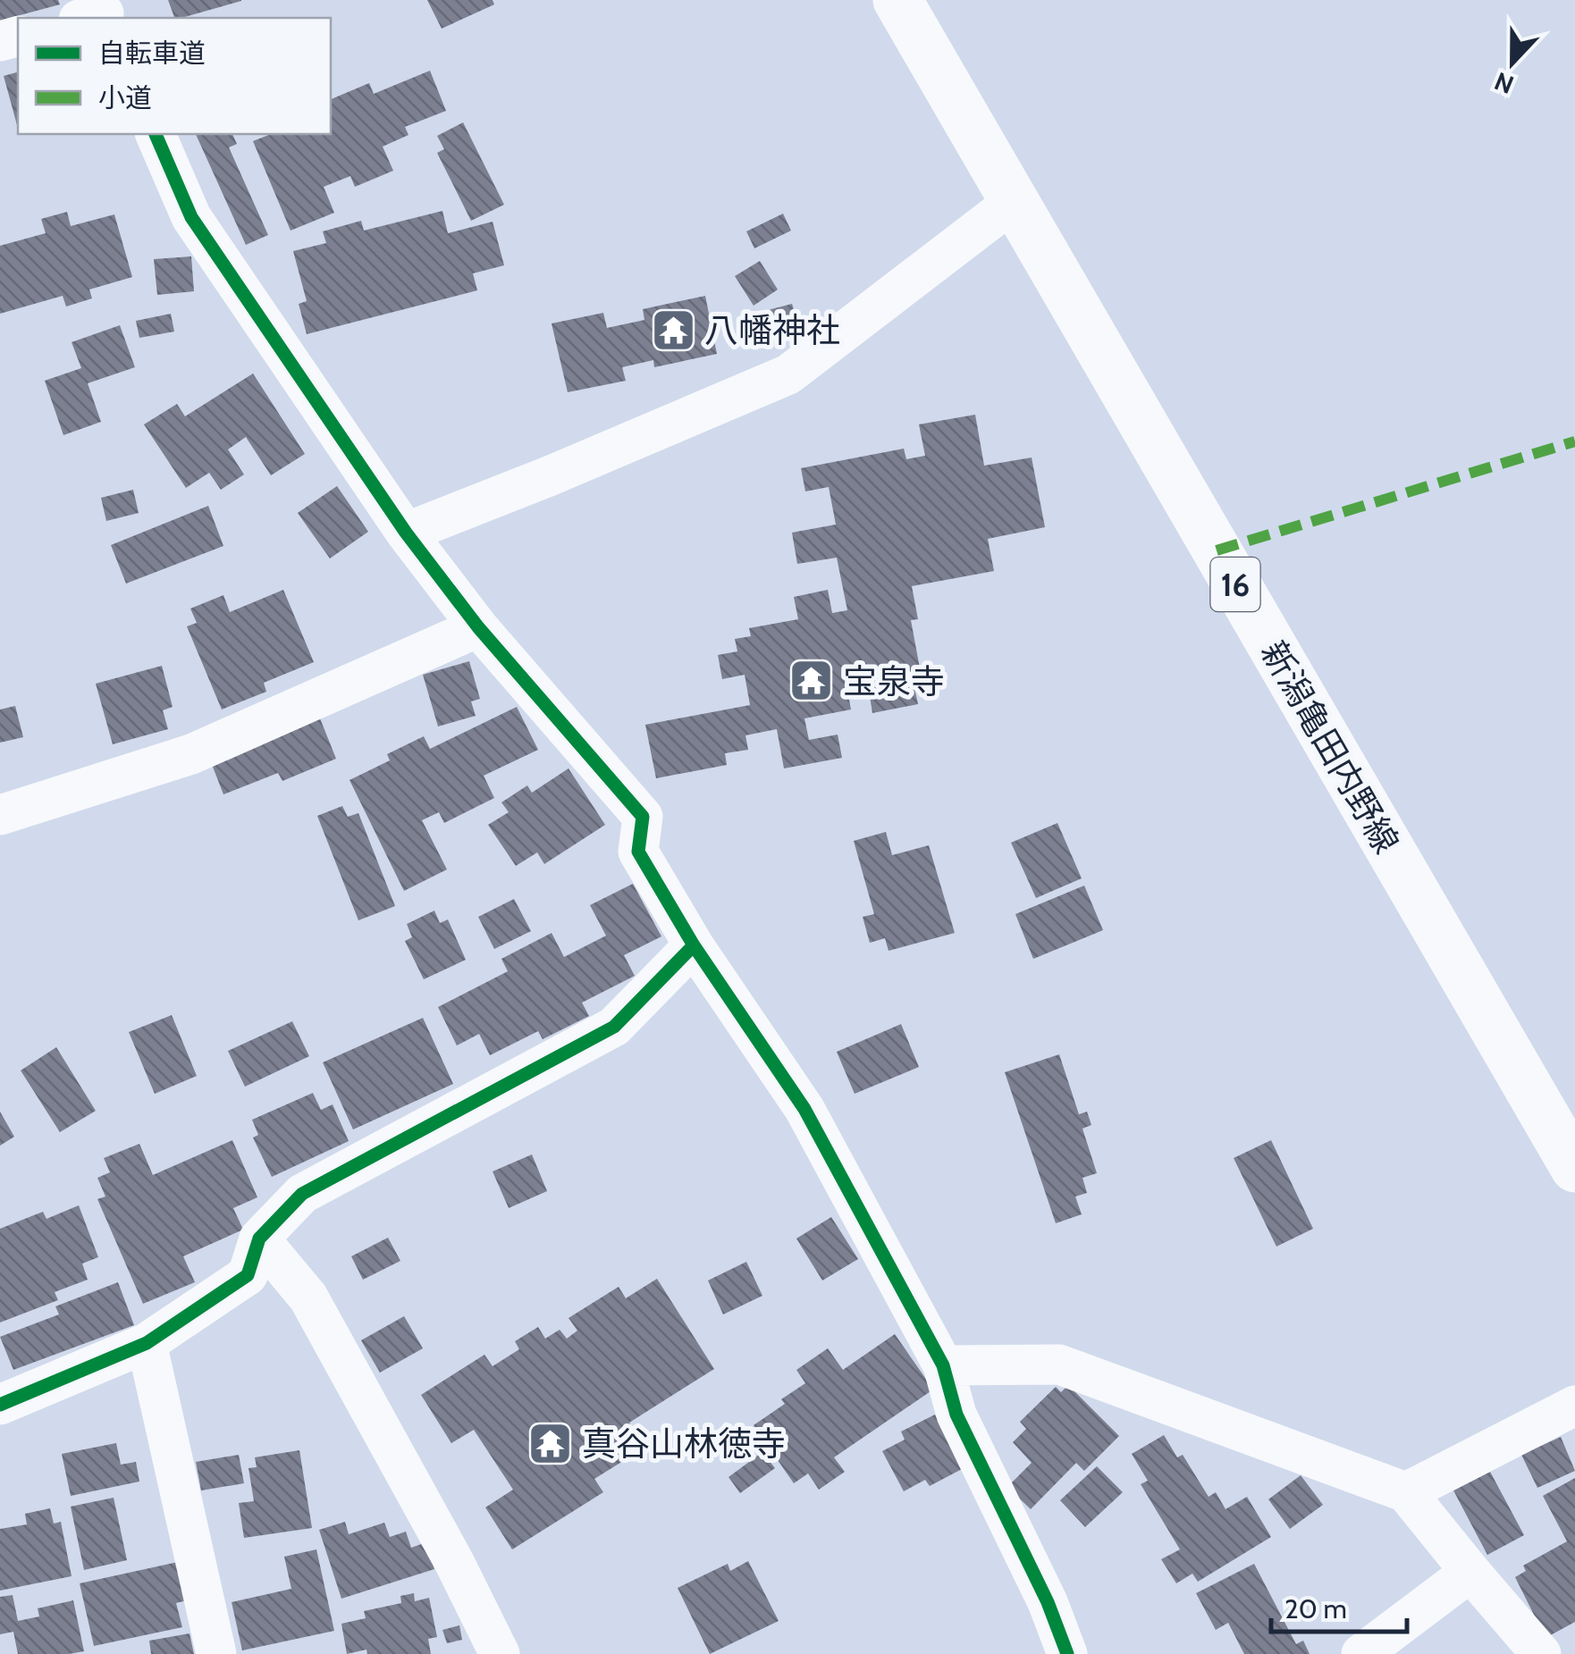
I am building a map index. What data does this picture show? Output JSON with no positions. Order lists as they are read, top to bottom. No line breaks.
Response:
{"streets":{"main road":["16","新潟亀田内野線"]},"places":{"temple":["八幡神社","宝泉寺","真谷山林徳寺"]},"legend":["自転車道","小道"],"scale_bar":"20 m","north":"bottom"}
